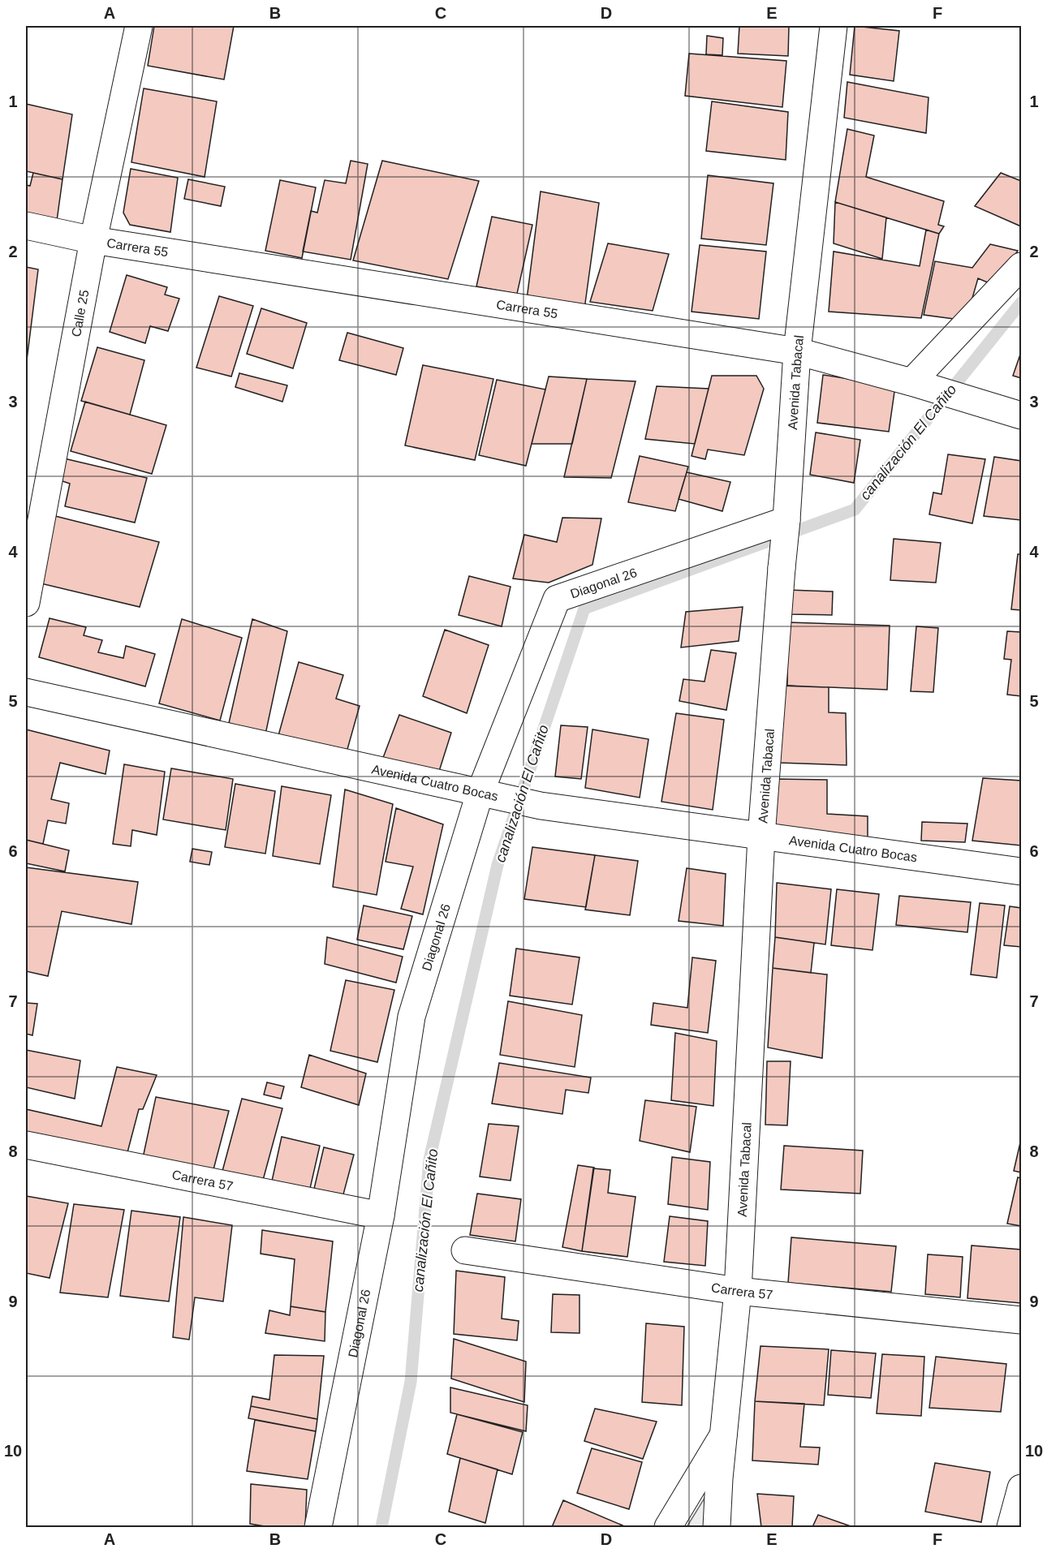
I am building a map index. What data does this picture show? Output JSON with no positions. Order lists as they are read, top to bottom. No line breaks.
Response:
{"streets":{"street":["Carrera 55","Calle 25","Avenida Tabacal","Diagonal 26","Avenida Cuatro Bocas","Carrera 57"]},"crossings":[["Carrera 55","Calle 25"],["Carrera 55","Avenida Tabacal"],["Avenida Tabacal","Diagonal 26"],["Avenida Tabacal","Avenida Cuatro Bocas"],["Avenida Tabacal","Carrera 57"],["Diagonal 26","Avenida Cuatro Bocas"],["Diagonal 26","Carrera 57"]],"water":["canalización El Cañito"],"grid":{"columns":["A","B","C","D","E","F"],"rows":["1","2","3","4","5","6","7","8","9","10"]}}
